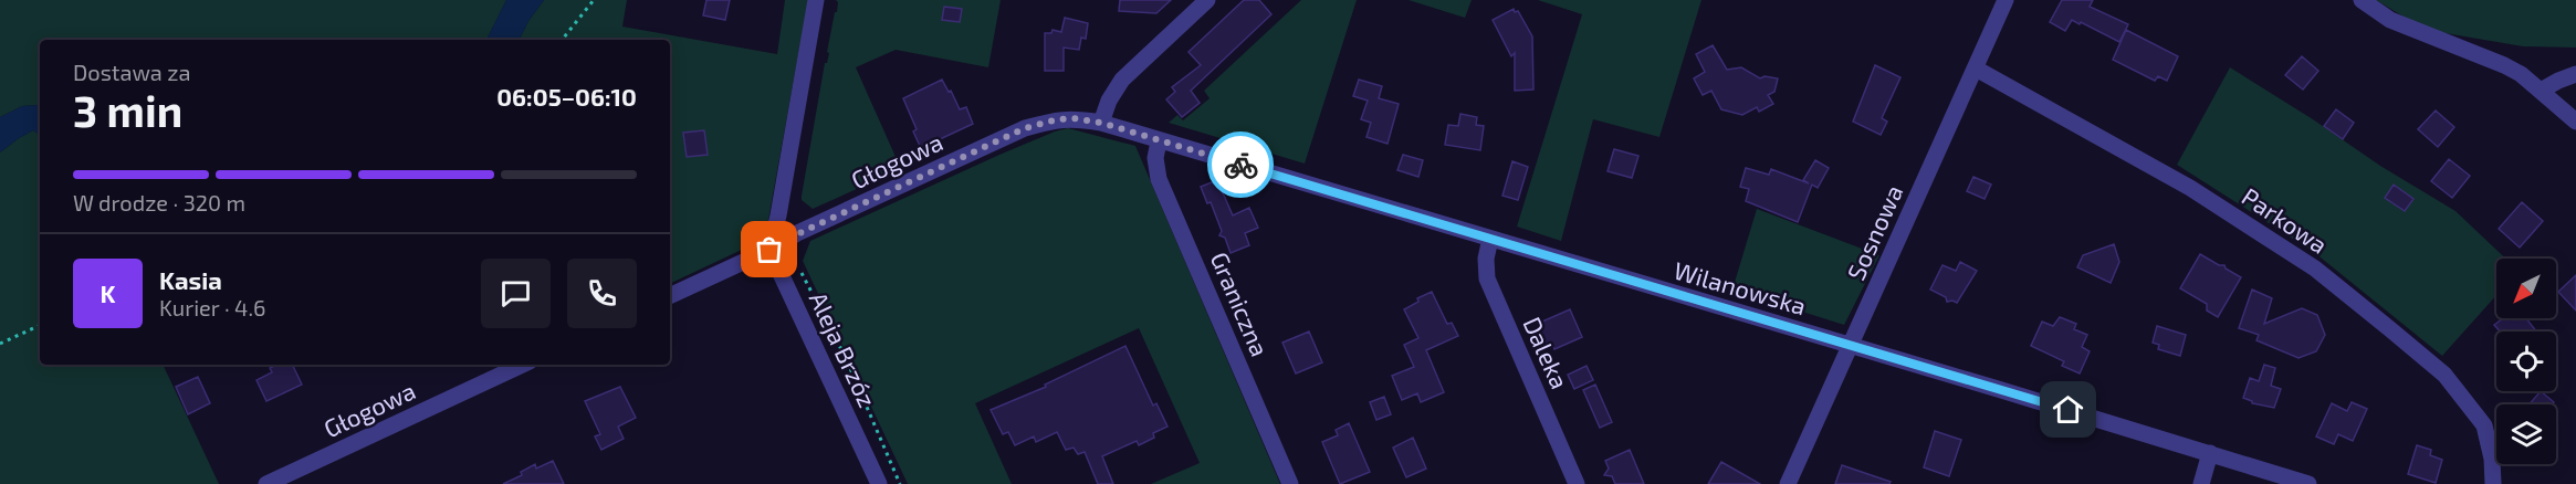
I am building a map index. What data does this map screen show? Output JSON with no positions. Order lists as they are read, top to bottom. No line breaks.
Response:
{"streets":{"street":["Głogowa","Parkowa","Sosnowa","Wilanowska","Graniczna","Aleja Brzóz","Daleka"]},"crossings":[["Głogowa","Wilanowska"],["Głogowa","Graniczna"],["Głogowa","Aleja Brzóz"],["Parkowa","Sosnowa"],["Sosnowa","Wilanowska"],["Wilanowska","Graniczna"],["Wilanowska","Daleka"]],"north":"bottom left","page":{"heading":["3 min","Dostawa za","06:05–06:10"],"panel":["Kasia","Kurier · 4.6"],"bar":"W drodze · 320 m","round":"K"}}
